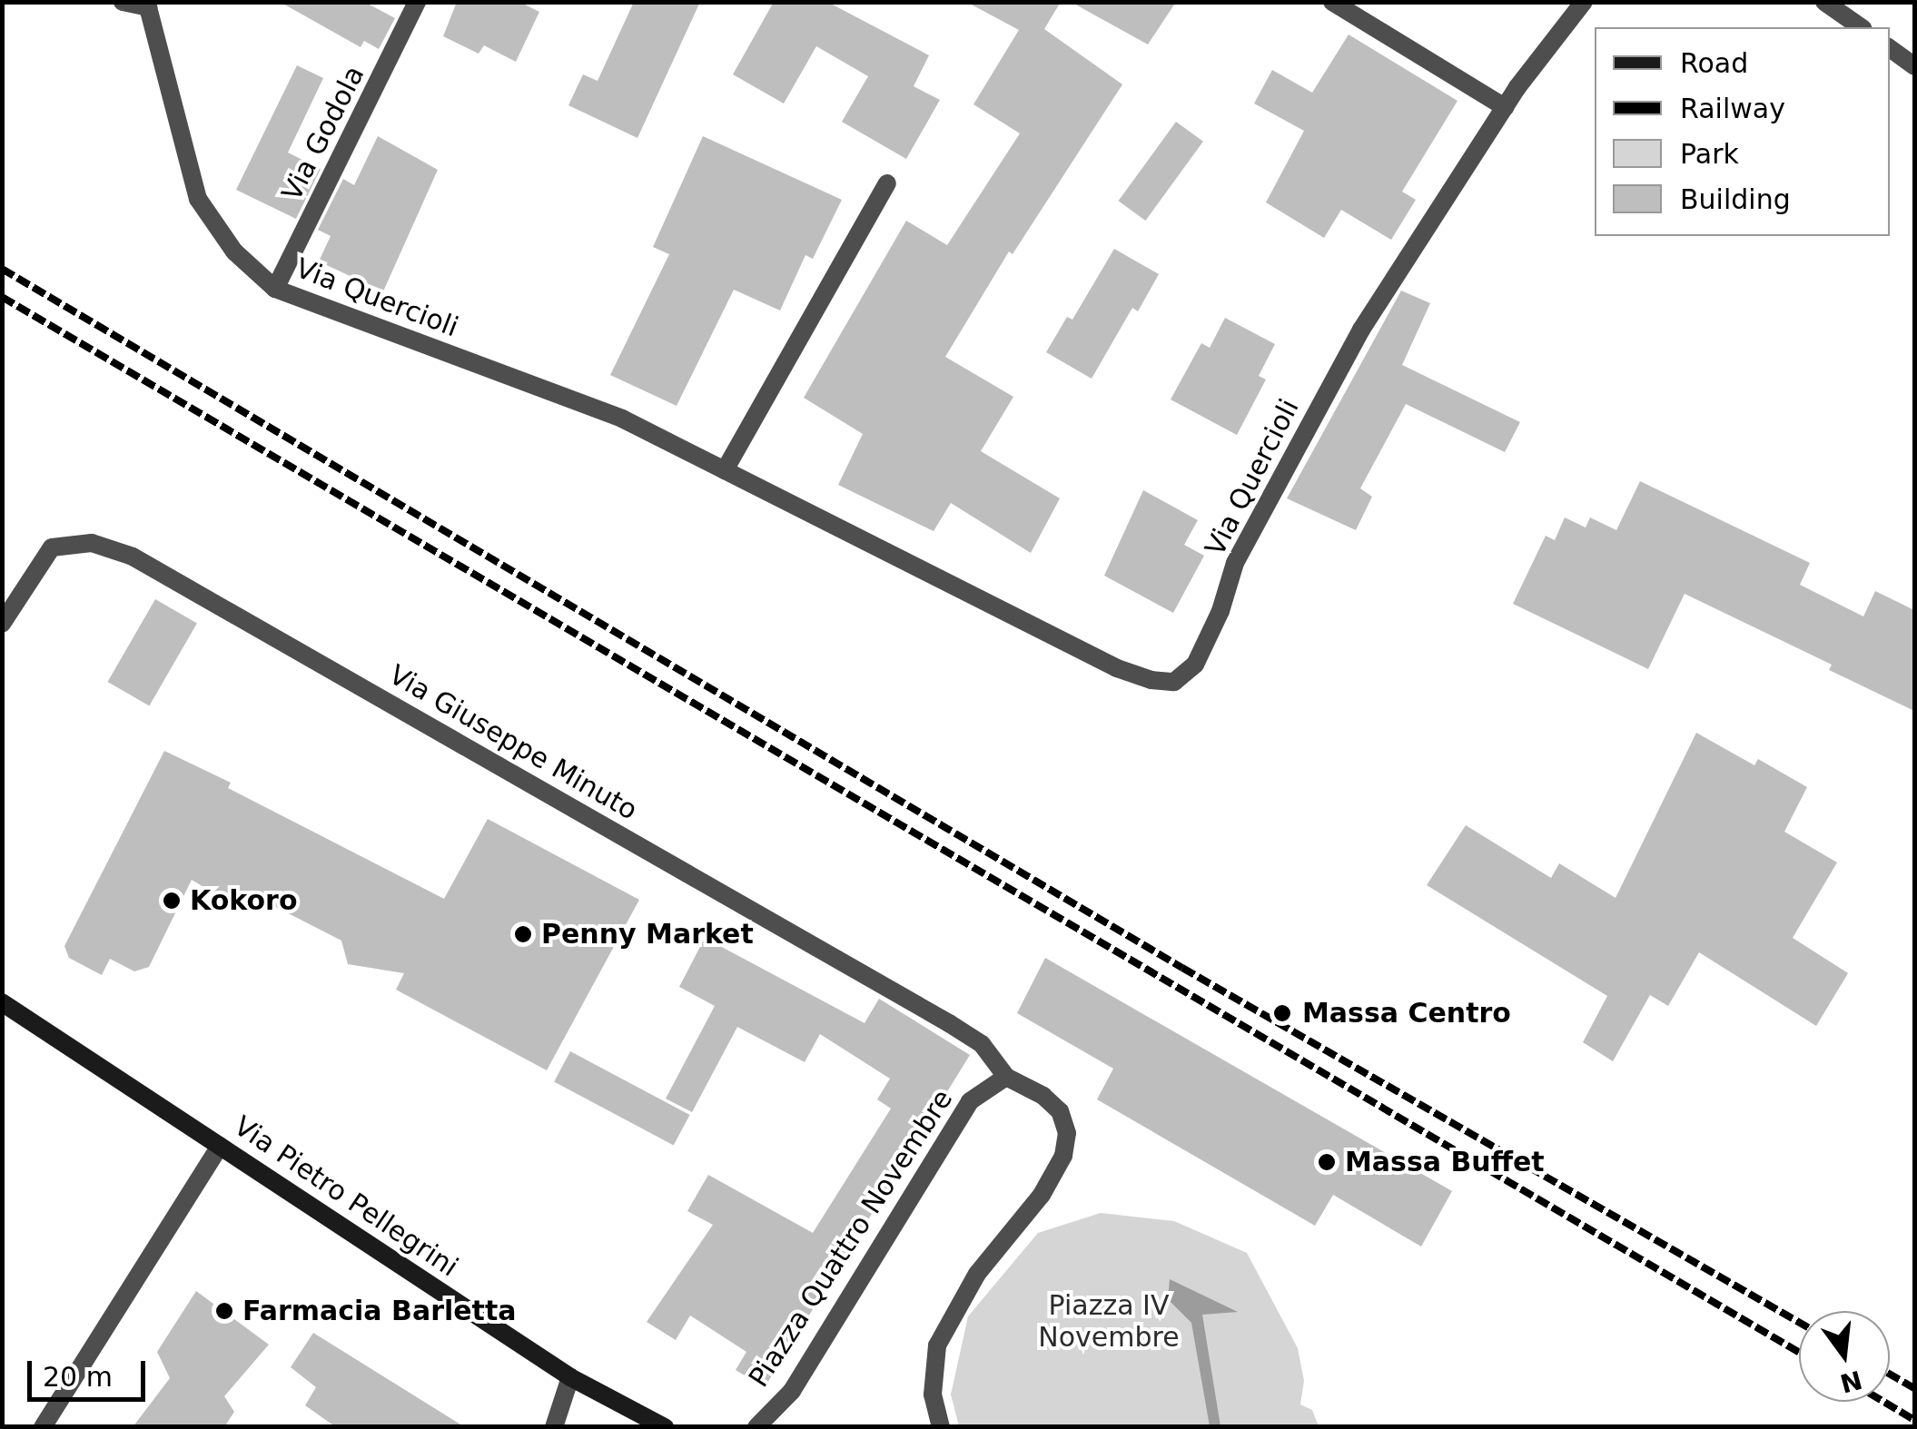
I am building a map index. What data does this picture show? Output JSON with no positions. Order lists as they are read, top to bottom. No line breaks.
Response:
{"streets":{"main road":["Via Pietro Pellegrini"],"street":["Via Godola","Via Quercioli","Via Giuseppe Minuto","Piazza Quattro Novembre"]},"crossings":[["Via Godola","Via Quercioli"],["Via Giuseppe Minuto","Piazza Quattro Novembre"]],"parks":["Piazza IV Novembre"],"places":["Kokoro","Penny Market","Massa Centro","Massa Buffet","Farmacia Barletta"],"legend":["Road","Railway","Park","Building"],"scale_bar":"20 m","north":"bottom"}
